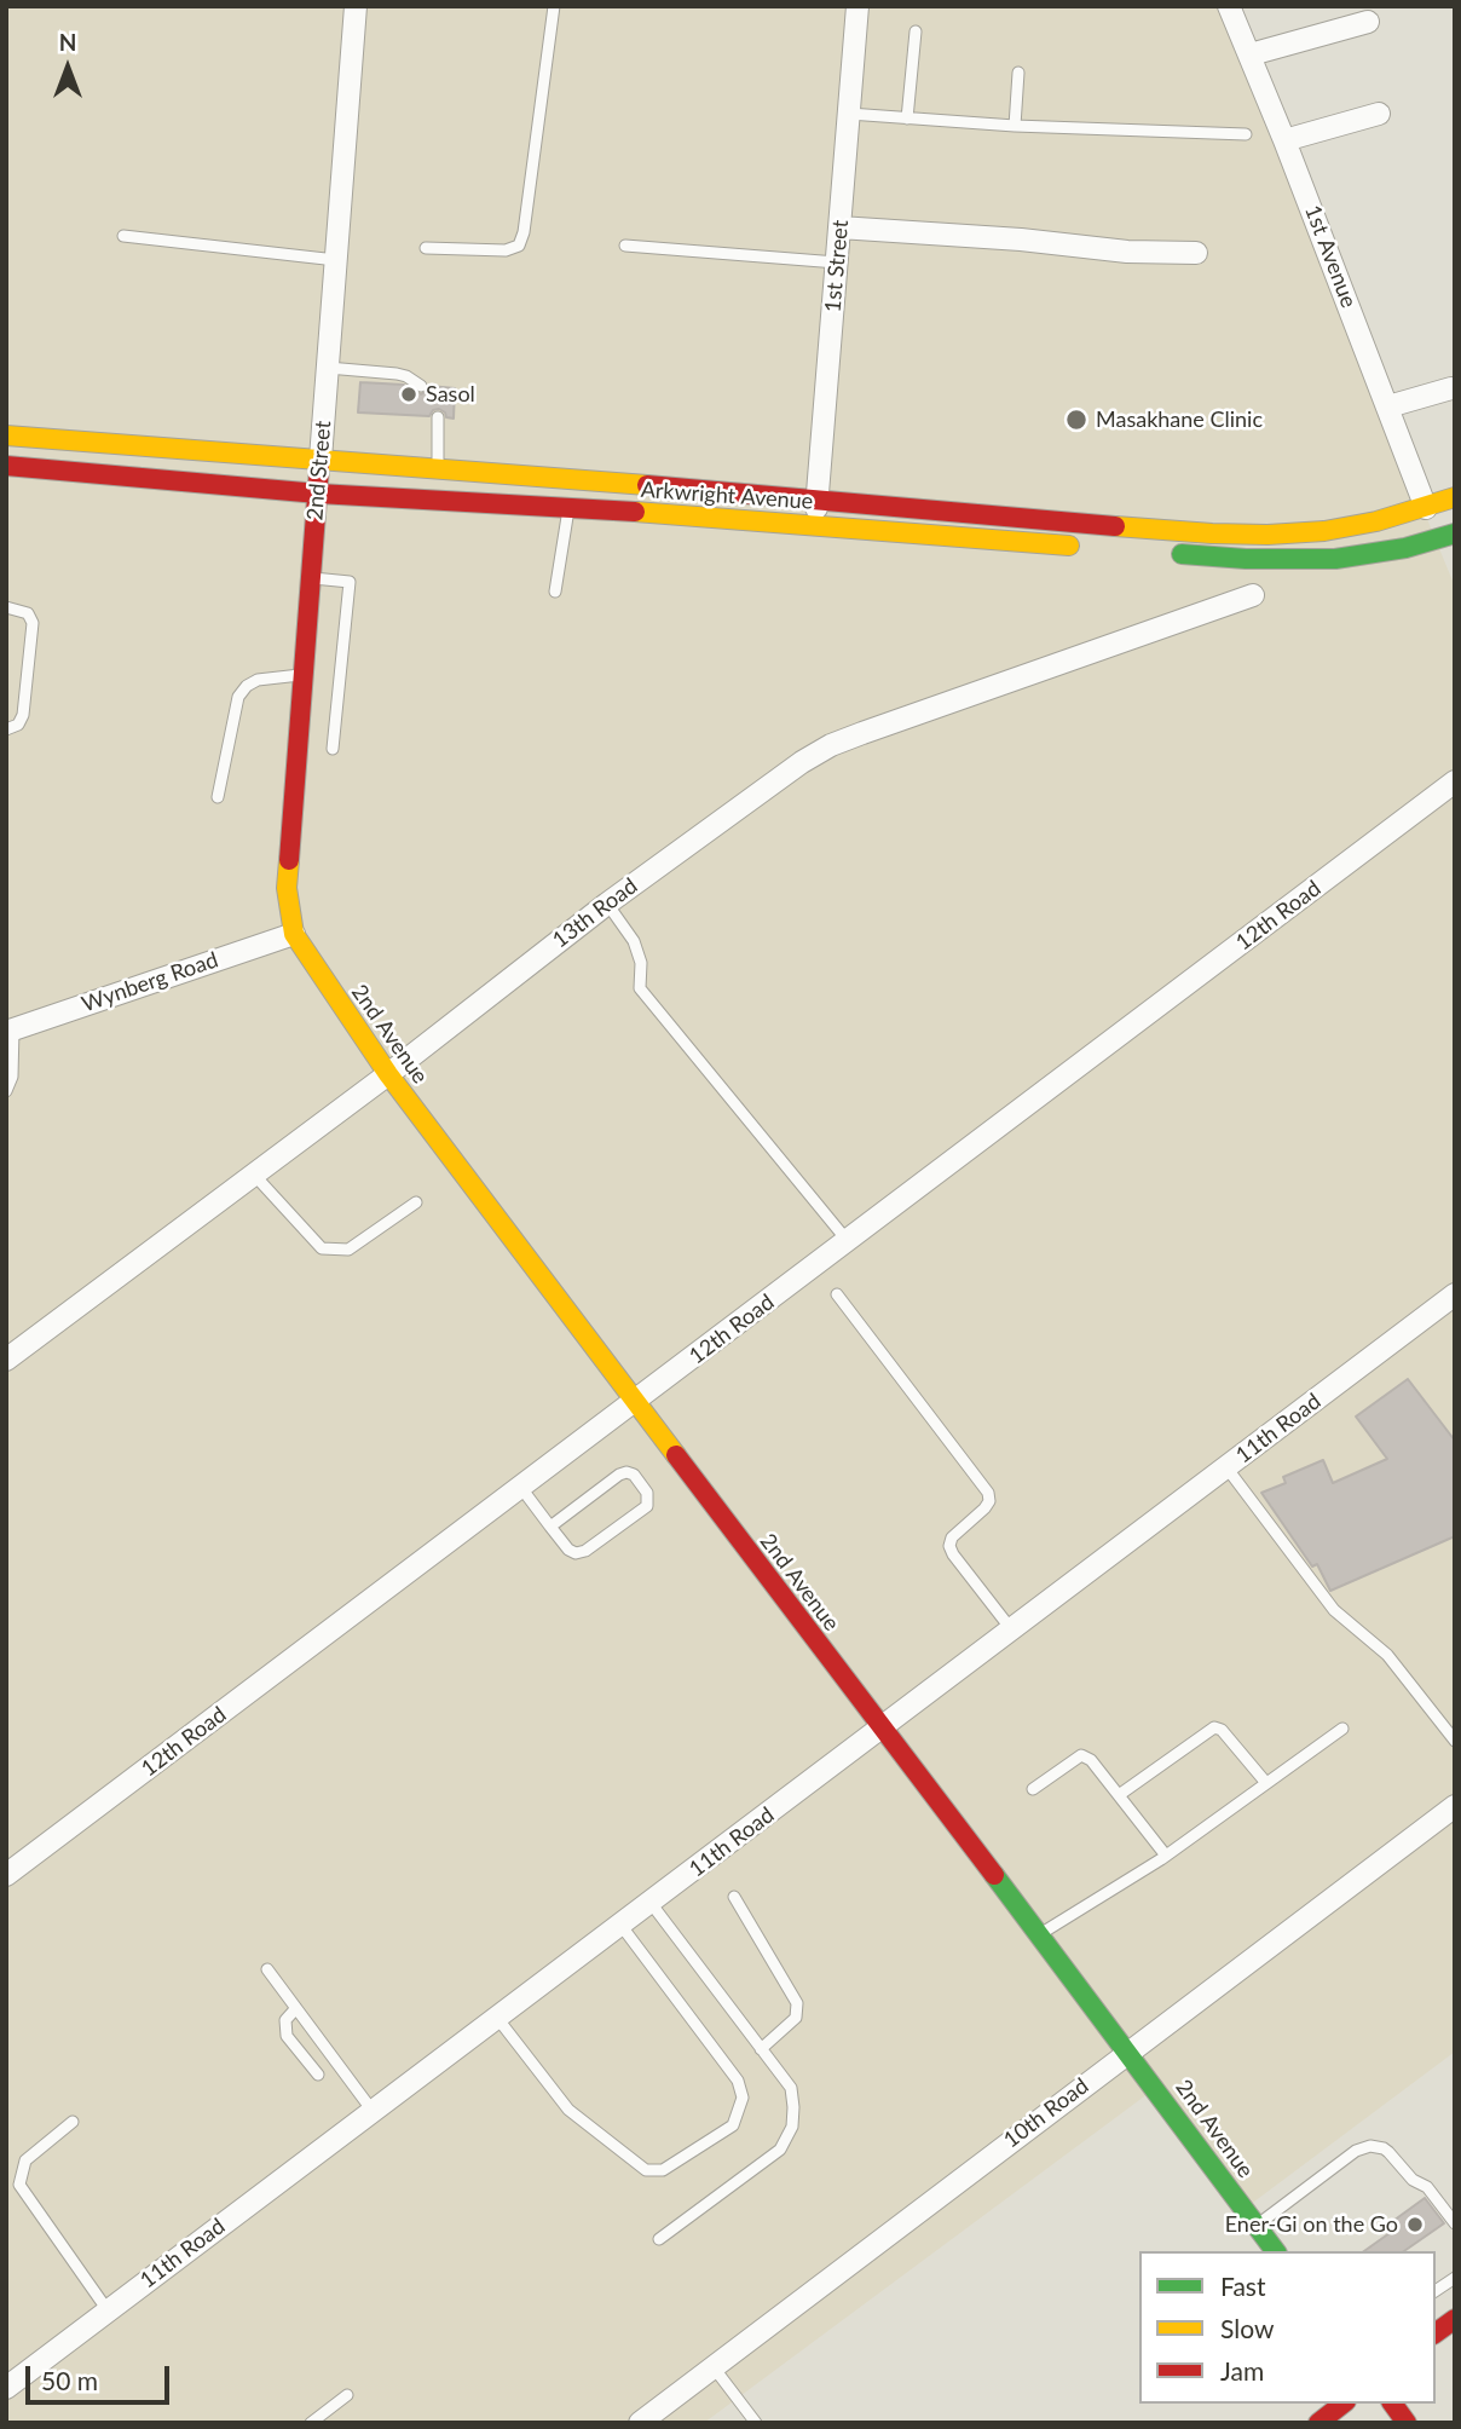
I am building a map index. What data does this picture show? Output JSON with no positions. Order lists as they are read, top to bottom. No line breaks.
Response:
{"streets":{"main road":["2nd Street","Arkwright Avenue","2nd Avenue"],"street":["1st Avenue","1st Street","13th Road","12th Road","Wynberg Road","11th Road","10th Road"]},"crossings":[["1st Avenue","Arkwright Avenue"],["1st Street","Arkwright Avenue"],["2nd Street","Arkwright Avenue"],["2nd Street","Wynberg Road"],["2nd Street","2nd Avenue"],["13th Road","2nd Avenue"],["12th Road","2nd Avenue"],["Wynberg Road","2nd Avenue"],["2nd Avenue","11th Road"],["2nd Avenue","10th Road"]],"places":["Sasol","Masakhane Clinic","Ener-Gi on the Go"],"legend":["Fast","Slow","Jam"],"scale_bar":"50 m","north":"top"}
